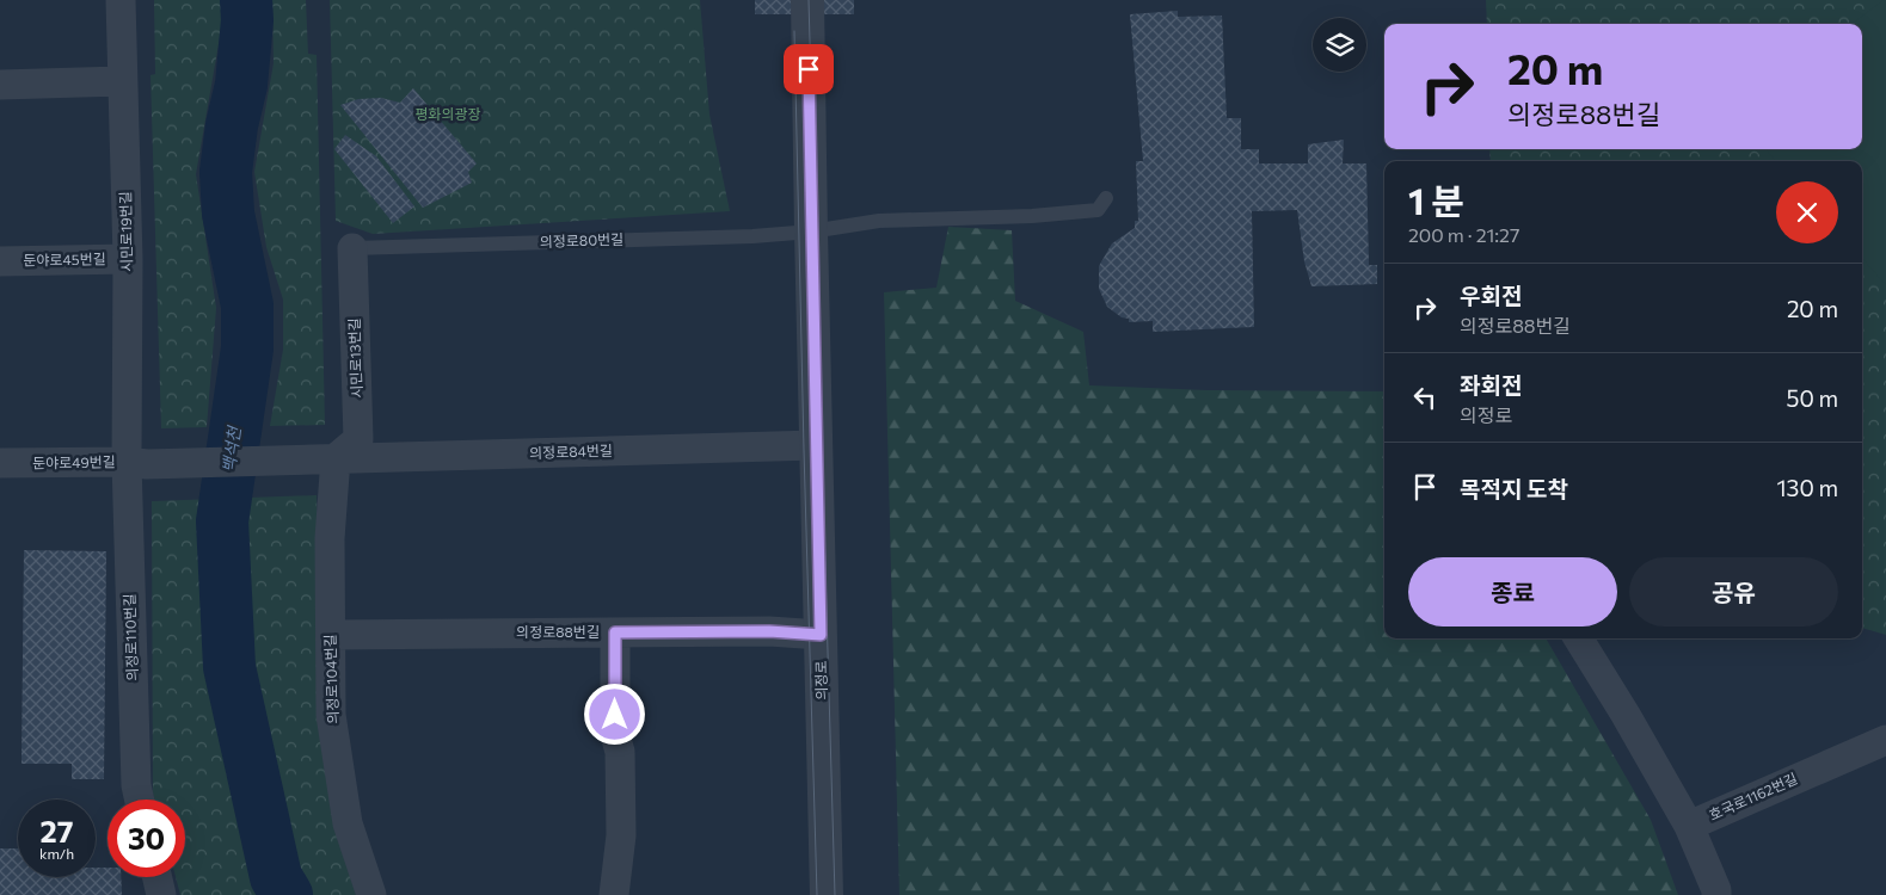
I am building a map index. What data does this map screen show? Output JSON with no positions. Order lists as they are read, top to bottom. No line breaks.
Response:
{"streets":{"street":["시민로19번길","둔야로45번길","시민로13번길","의정로84번길","둔야로49번길","의정로88번길","의정로110번길","의정로104번길","의정로","호국로1162번길"],"lane":["의정로80번길"]},"crossings":[["시민로19번길","둔야로45번길"],["시민로19번길","의정로84번길"],["시민로19번길","둔야로49번길"],["시민로19번길","의정로110번길"],["의정로80번길","시민로13번길"],["의정로80번길","의정로"],["시민로13번길","의정로84번길"],["시민로13번길","의정로104번길"],["의정로84번길","둔야로49번길"],["의정로84번길","의정로110번길"],["의정로84번길","의정로104번길"],["의정로84번길","의정로"],["둔야로49번길","의정로110번길"],["의정로88번길","의정로104번길"],["의정로88번길","의정로"]],"water":["백석천"],"parks":["평화의광장"],"page":{"turn":["20 m","의정로88번길"],"heading":["1 분","200 m · 21:27"],"list":[{"name":"우회전","note":"의정로88번길","value":"20 m"},{"name":"좌회전","note":"의정로","value":"50 m"},{"name":"목적지 도착","value":"130 m"}],"buttons":["종료","공유"],"speed":"27 km/h","limit":"30"}}
